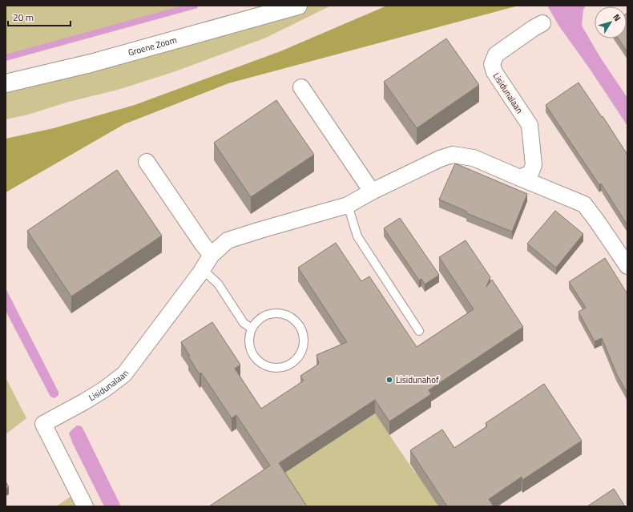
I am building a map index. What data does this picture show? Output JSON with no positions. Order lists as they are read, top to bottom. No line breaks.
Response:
{"streets":{"main road":["Groene Zoom"],"street":["Lisidunalaan"]},"places":["Lisidunahof"],"scale_bar":"20 m","north":"top right"}
